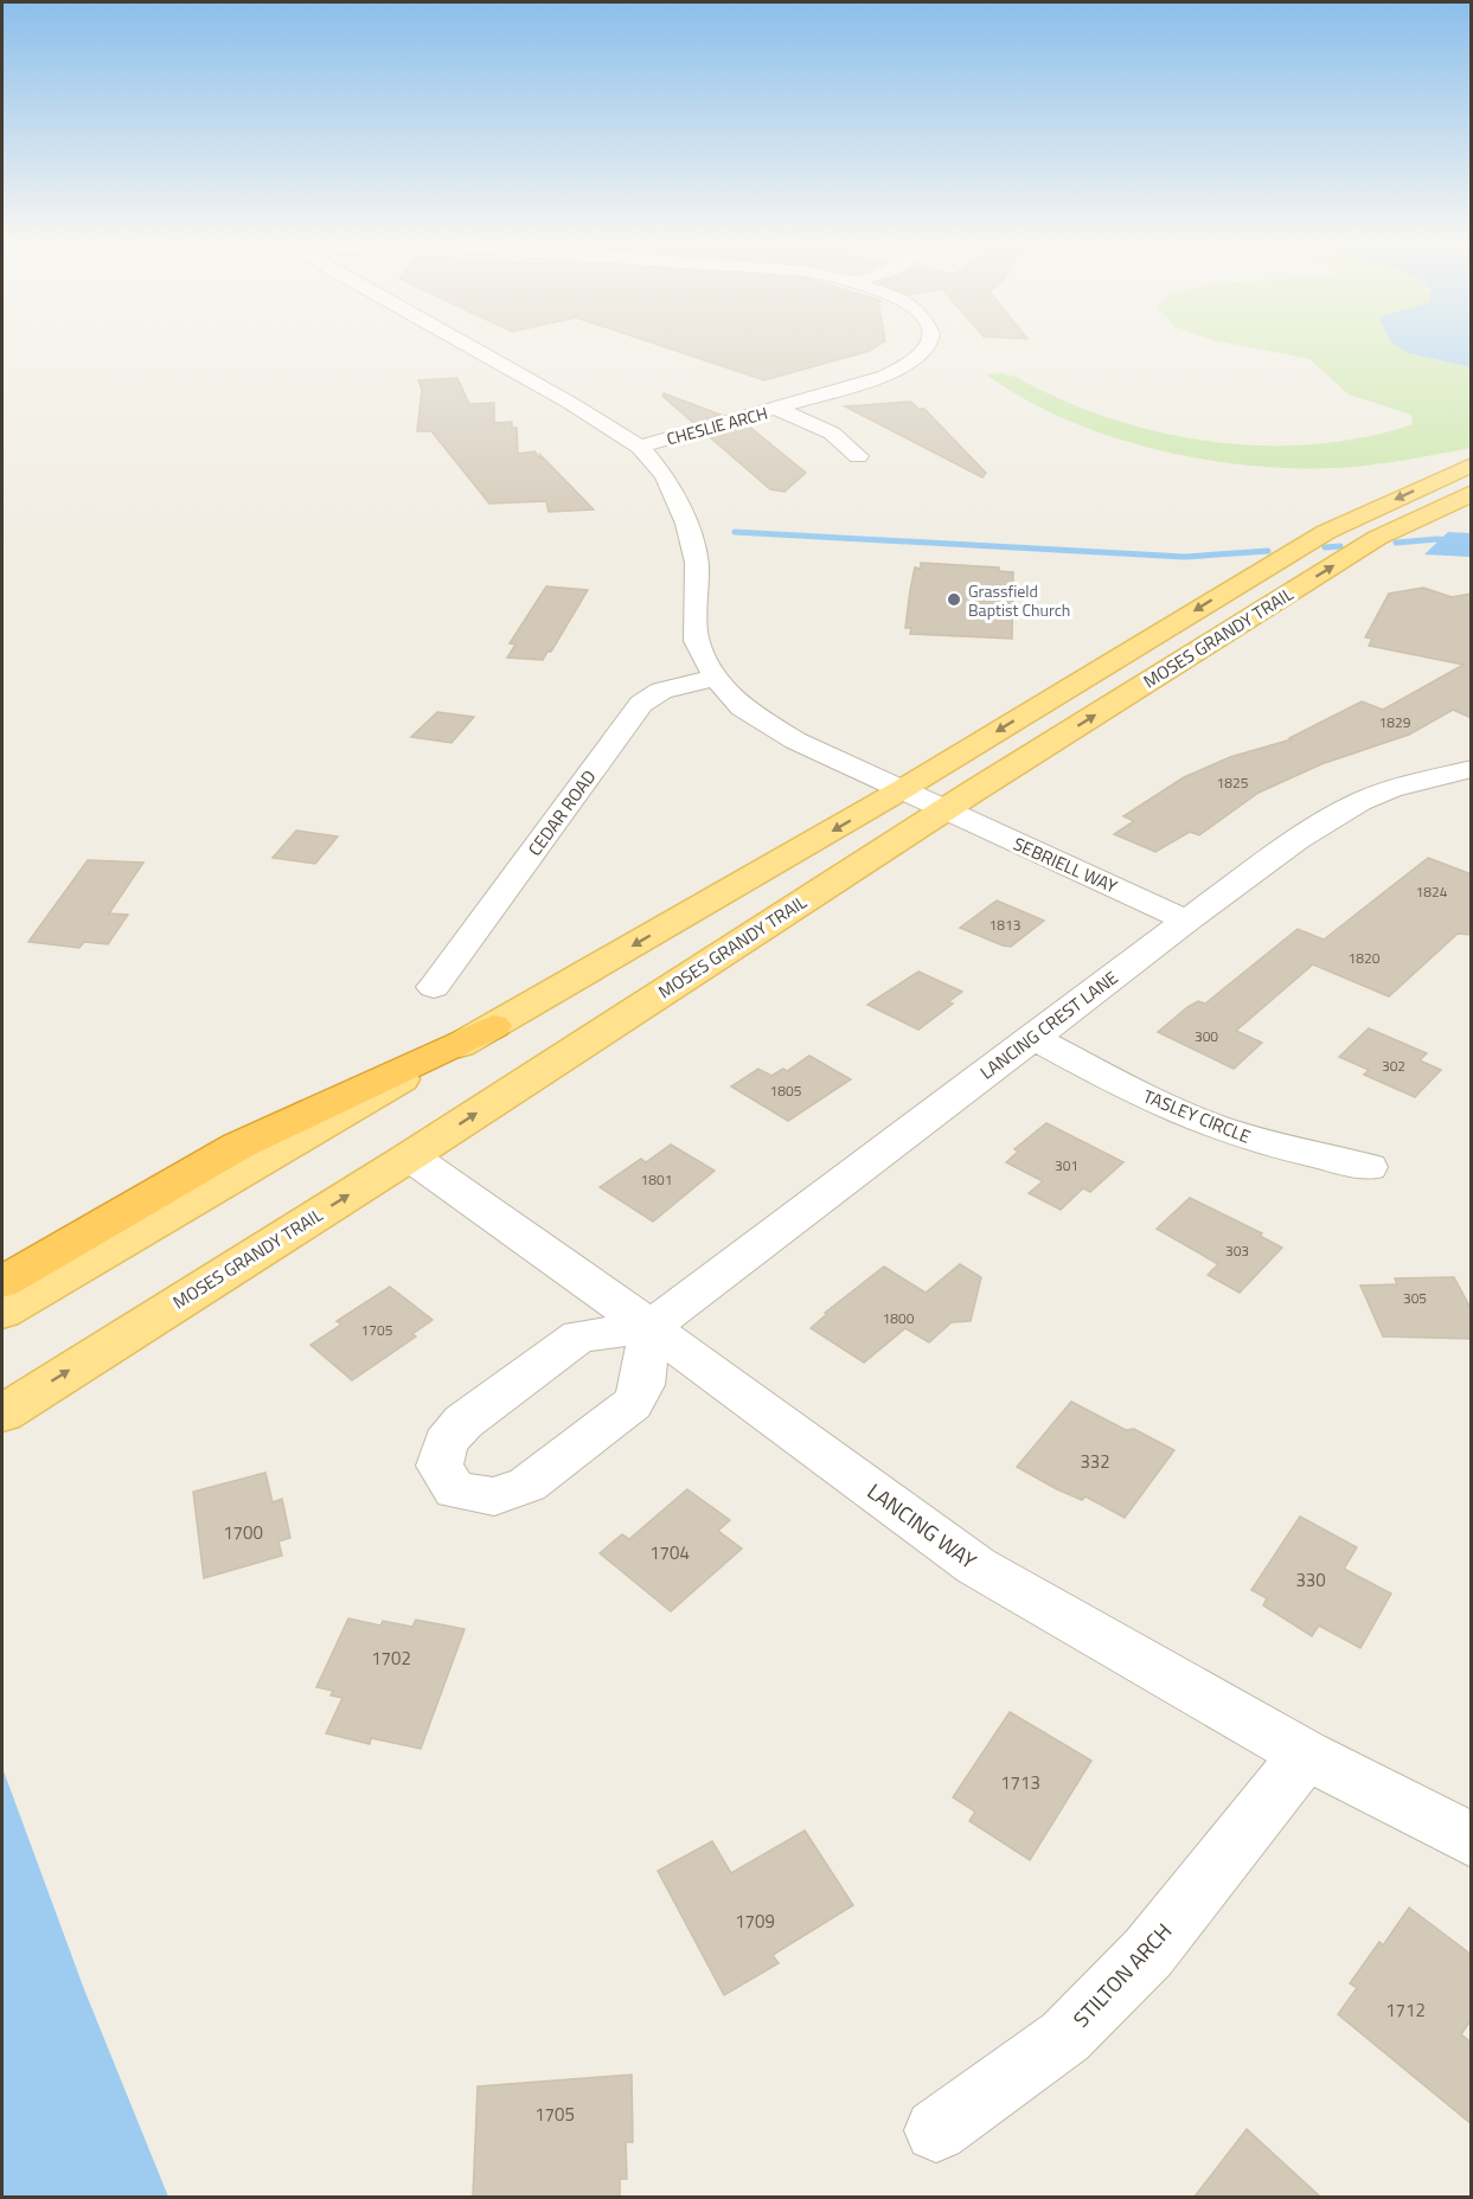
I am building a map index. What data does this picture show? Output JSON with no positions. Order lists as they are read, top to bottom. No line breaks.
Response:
{"streets":{"main road":["MOSES GRANDY TRAIL"],"street":["CHESLIE ARCH","CEDAR ROAD","SEBRIELL WAY","LANCING CREST LANE","TASLEY CIRCLE","LANCING WAY","STILTON ARCH"]},"crossings":[["MOSES GRANDY TRAIL","SEBRIELL WAY"],["MOSES GRANDY TRAIL","LANCING WAY"],["SEBRIELL WAY","LANCING CREST LANE"],["LANCING CREST LANE","TASLEY CIRCLE"],["LANCING CREST LANE","LANCING WAY"],["LANCING WAY","STILTON ARCH"]],"places":["Grassfield Baptist Church"],"house_numbers":["1829","1825","1824","1813","1820","300","302","1805","301","1801","303","305","1800","1705","332","1700","1704","330","1702","1713","1709","1712","1705"]}
